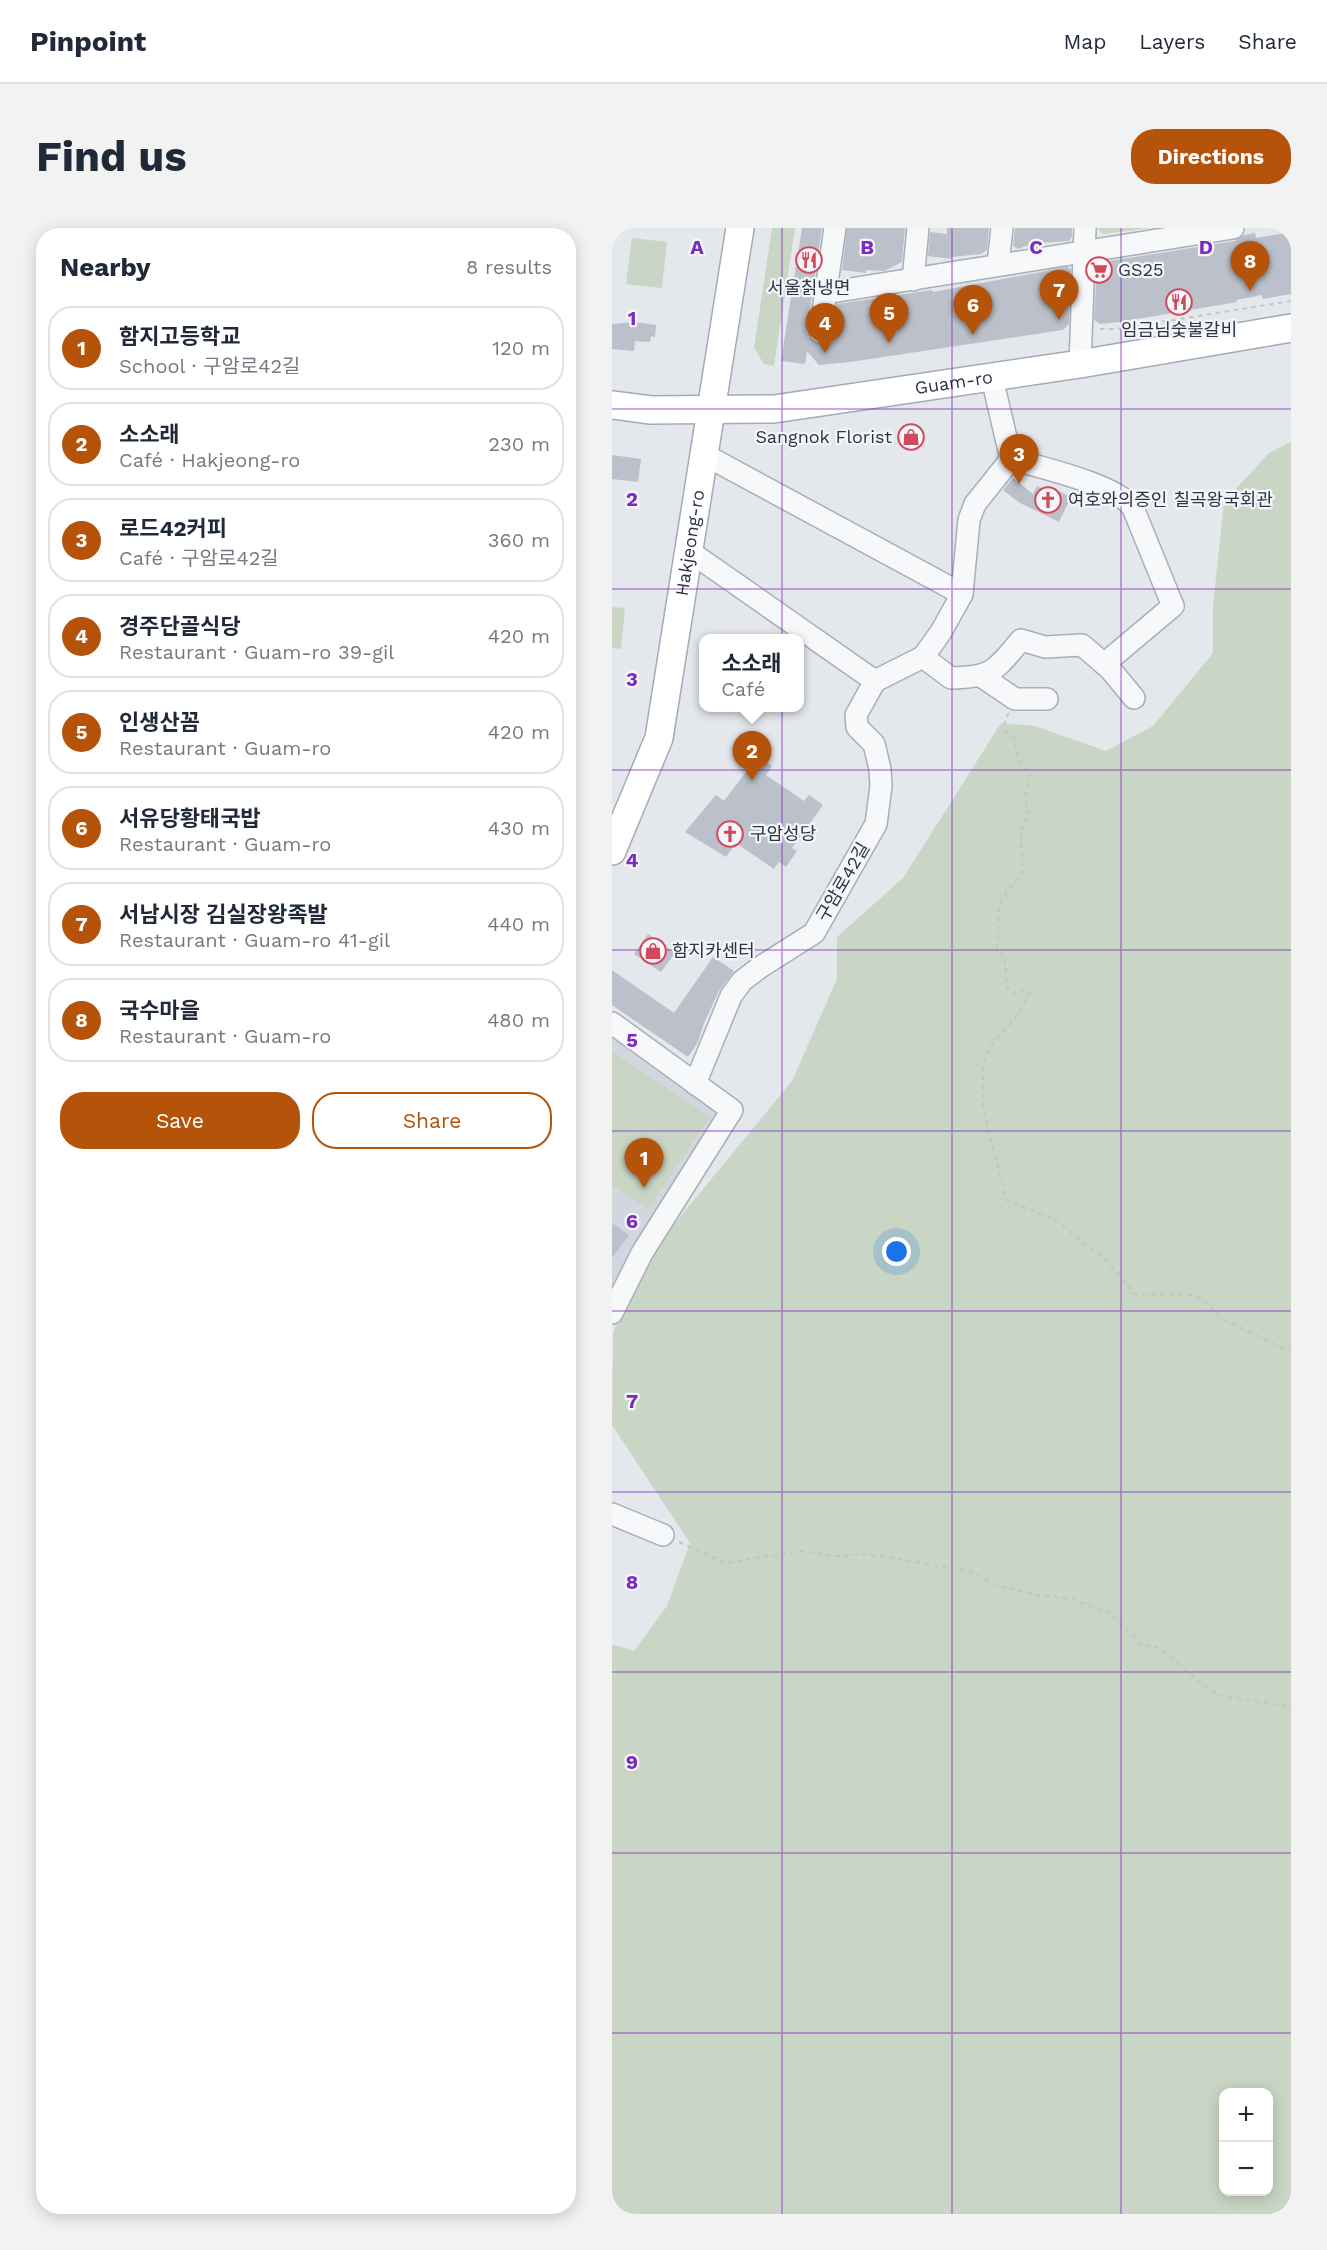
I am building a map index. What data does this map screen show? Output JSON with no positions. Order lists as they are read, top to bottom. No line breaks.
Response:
{"streets":{"main road":["Guam-ro","Hakjeong-ro"],"street":["구암로42길"]},"crossings":[["Guam-ro","Hakjeong-ro"]],"places":{"restaurant":["서울칡냉면","임금님숯불갈비"],"supermarket":["GS25"],"shop":["Sangnok Florist","함지카센터"],"church":["여호와의증인 칠곡왕국회관","구암성당"]},"page":{"header":"Pinpoint","nav":["Map","Layers","Share"],"buttons":["Directions",["Save","Share"]],"title":"Find us","heading":["Nearby","8 results"],"pins":["8","7","6","5","4","3","2","1"],"list":[{"mark":"1","name":"함지고등학교","note":"School · 구암로42길","value":"120 m"},{"mark":"2","name":"소소래","note":"Café · Hakjeong-ro","value":"230 m"},{"mark":"3","name":"로드42커피","note":"Café · 구암로42길","value":"360 m"},{"mark":"4","name":"경주단골식당","note":"Restaurant · Guam-ro 39-gil","value":"420 m"},{"mark":"5","name":"인생산꼼","note":"Restaurant · Guam-ro","value":"420 m"},{"mark":"6","name":"서유당황태국밥","note":"Restaurant · Guam-ro","value":"430 m"},{"mark":"7","name":"서남시장 김실장왕족발","note":"Restaurant · Guam-ro 41-gil","value":"440 m"},{"mark":"8","name":"국수마을","note":"Restaurant · Guam-ro","value":"480 m"}],"popup":["소소래","Café"],"map_buttons":["+","−"]},"grid":{"columns":["A","B","C","D"],"rows":["1","2","3","4","5","6","7","8","9"]}}
